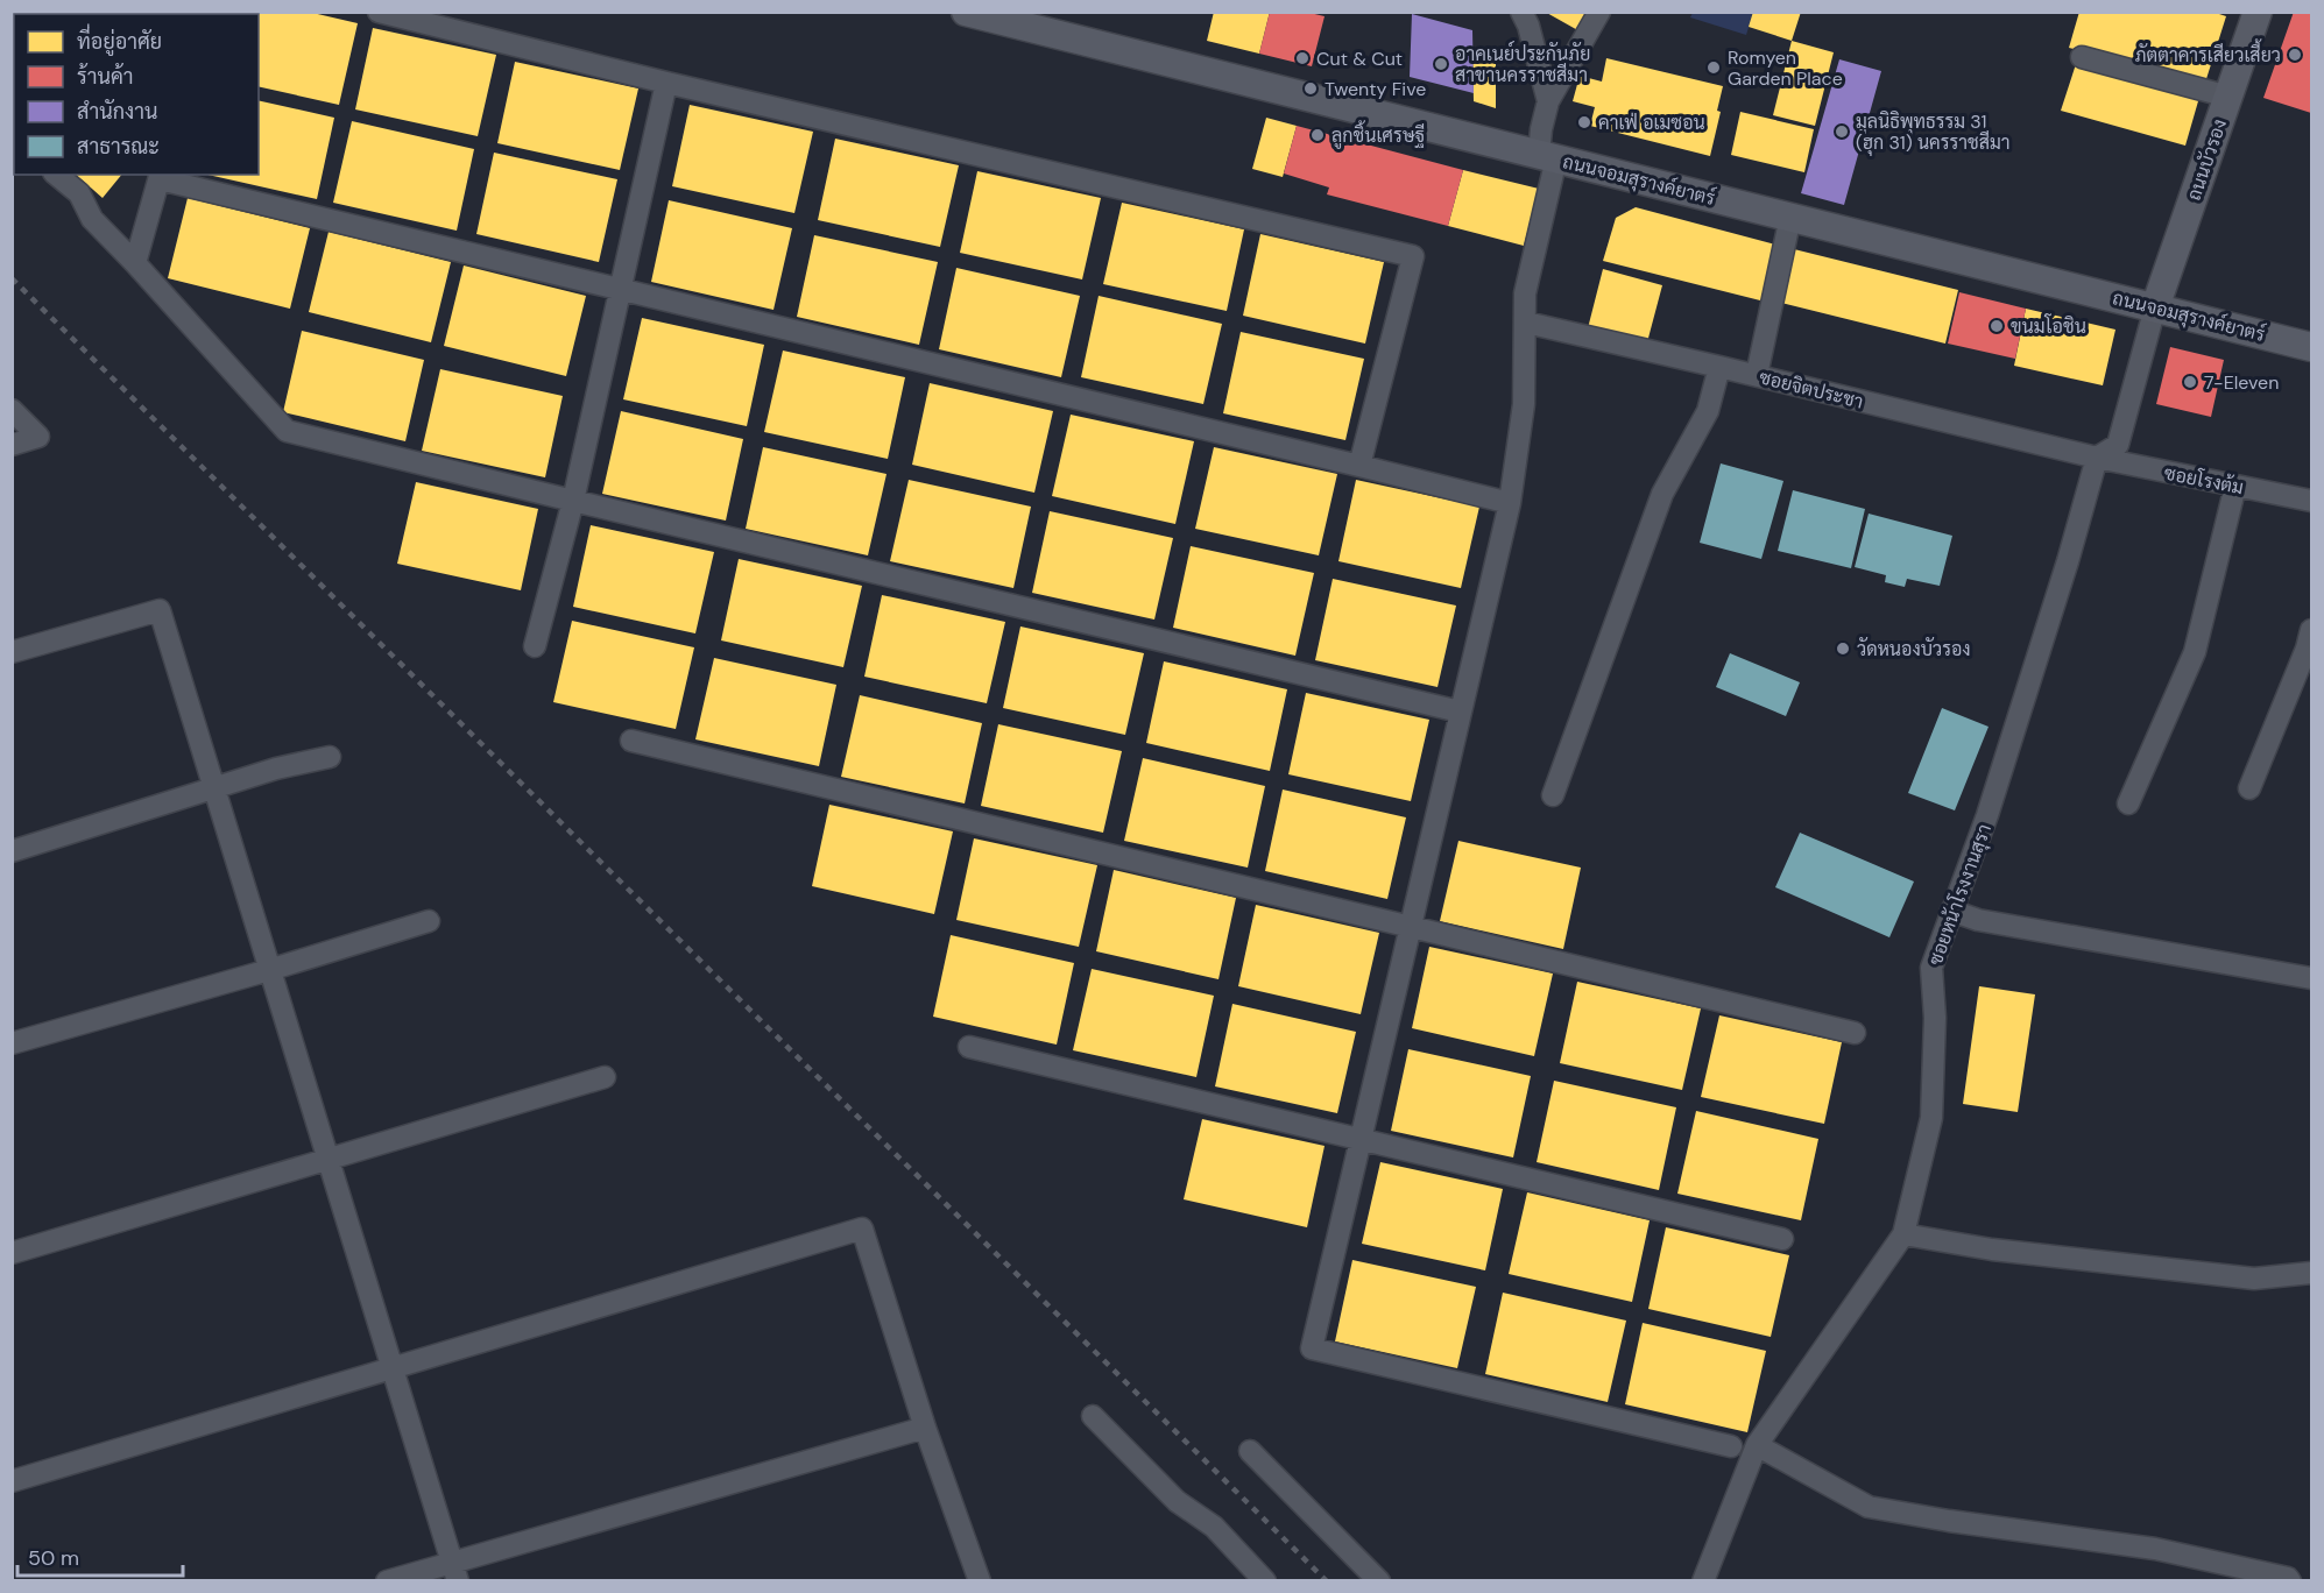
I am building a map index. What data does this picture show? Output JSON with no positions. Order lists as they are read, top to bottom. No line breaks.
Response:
{"streets":{"main road":["ถนนบัวรอง","ถนนจอมสุรางค์ยาตร์"],"street":["ซอยจิตประชา","ซอยโรงต้ม","ซอยหน้าโรงงานสุรา"]},"crossings":[["ถนนบัวรอง","ถนนจอมสุรางค์ยาตร์"],["ซอยจิตประชา","ซอยโรงต้ม"],["ซอยจิตประชา","ซอยหน้าโรงงานสุรา"],["ซอยโรงต้ม","ซอยหน้าโรงงานสุรา"]],"places":["ภัตตาคารเสียวเสี้ยว","Cut & Cut","อาคเนย์ประกันภัย สาขานครราชสีมา","Romyen Garden Place","Twenty Five","คาเฟ่ อเมซอน","มูลนิธิพุทธรรม 31 (ฮุก 31) นครราชสีมา","ลูกชิ้นเศรษฐี","ขนมโอชิน","7-Eleven","วัดหนองบัวรอง"],"legend":["ที่อยู่อาศัย","ร้านค้า","สำนักงาน","สาธารณะ"],"scale_bar":"50 m"}
